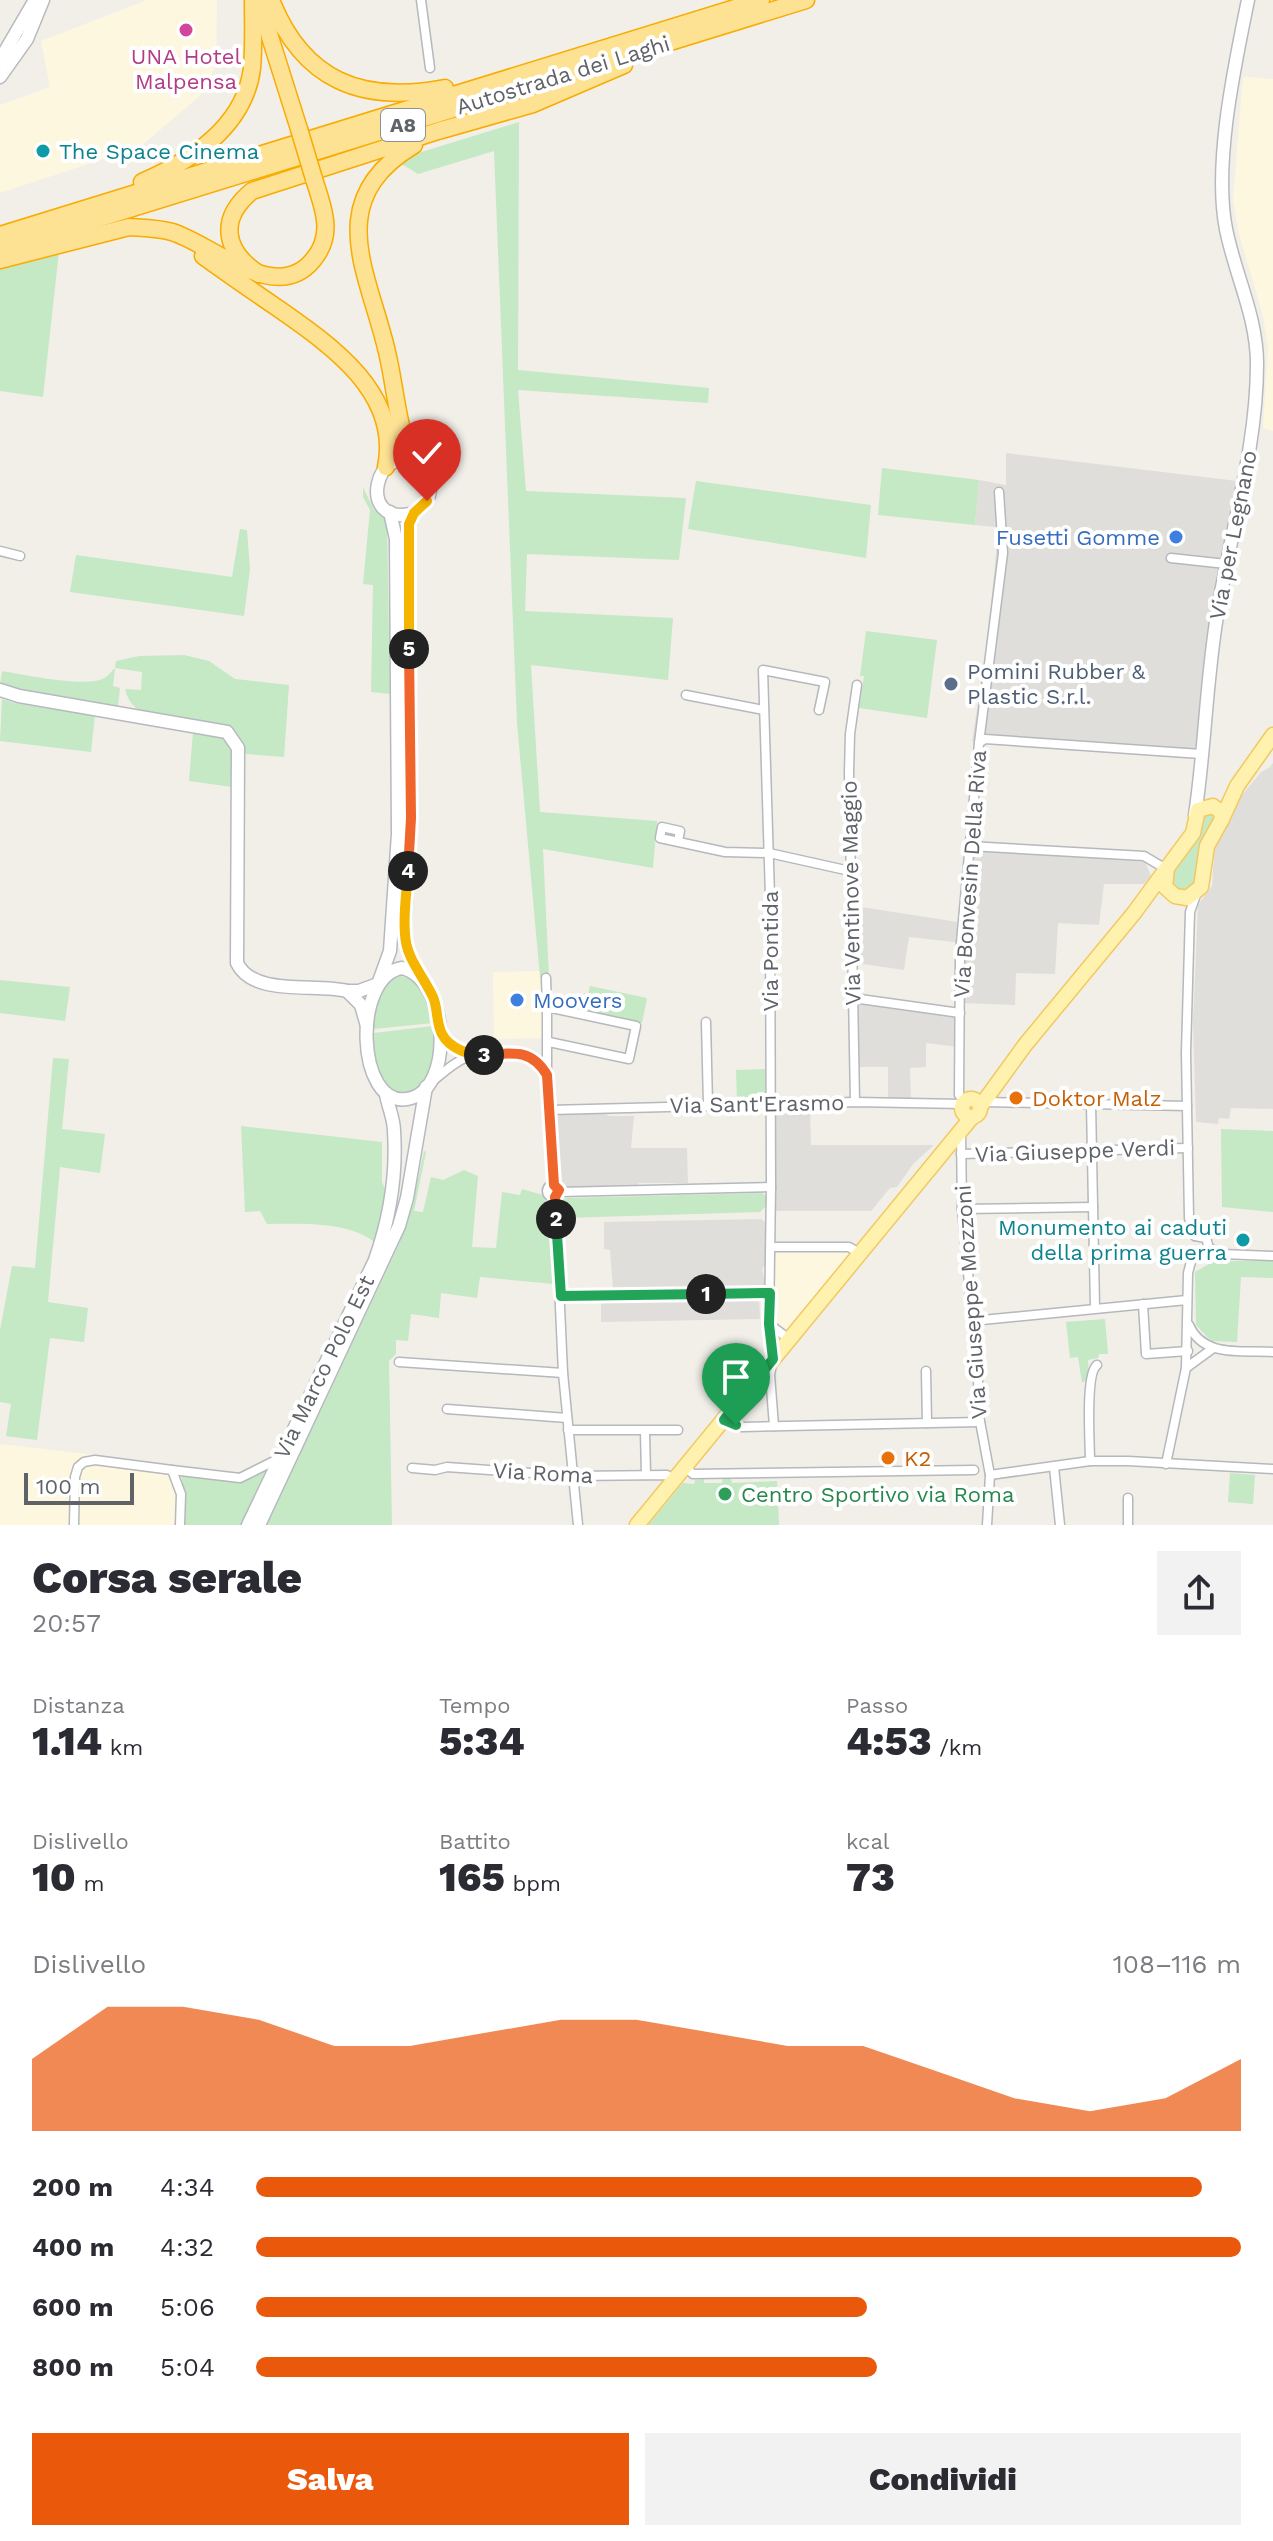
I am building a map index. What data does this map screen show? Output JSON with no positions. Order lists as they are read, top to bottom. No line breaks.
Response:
{"streets":{"highway":["Autostrada dei Laghi","A8"],"street":["Via per Legnano","Via Bonvesin Della Riva","Via Ventinove Maggio","Via Pontida","Via Sant'Erasmo","Via Giuseppe Verdi","Via Giuseppe Mozzoni","Via Marco Polo Est","Via Roma"]},"crossings":[["Via Bonvesin Della Riva","Via Sant'Erasmo"],["Via Ventinove Maggio","Via Sant'Erasmo"],["Via Pontida","Via Sant'Erasmo"],["Via Giuseppe Verdi","Via Giuseppe Mozzoni"]],"places":["UNA Hotel Malpensa","The Space Cinema","Fusetti Gomme","Pomini Rubber & Plastic S.r.l.","Moovers","Doktor Malz","Monumento ai caduti della prima guerra","K2","Centro Sportivo via Roma"],"scale_bar":"100 m","page":{"pins":["5","4","3","2","1"],"scale":"100 m","heading":["Corsa serale","20:57"],"stats":[["Distanza","1.14 km"],["Tempo","5:34"],["Passo","4:53 /km"],["Dislivello","10 m"],["Battito","165 bpm"],["kcal","73"]],"chart":["Dislivello","108–116 m"],"list":[{"name":"200 m","note":"4:34"},{"name":"400 m","note":"4:32"},{"name":"600 m","note":"5:06"},{"name":"800 m","note":"5:04"}],"buttons":["Salva","Condividi"]}}
